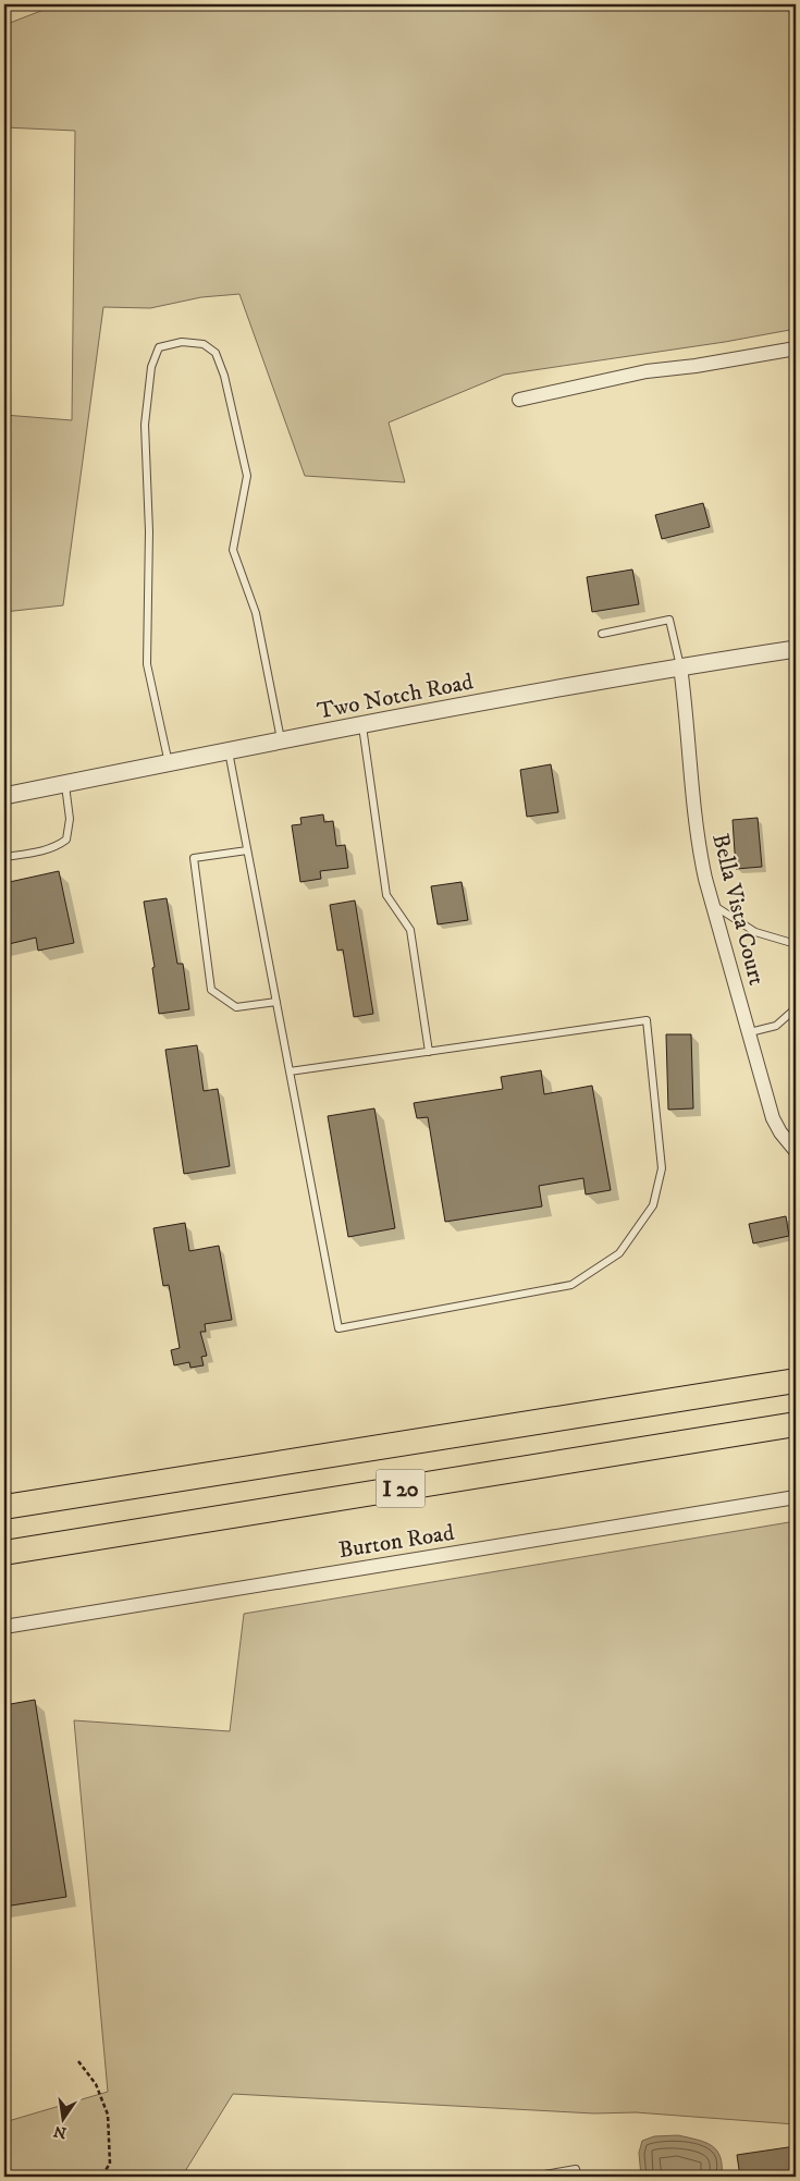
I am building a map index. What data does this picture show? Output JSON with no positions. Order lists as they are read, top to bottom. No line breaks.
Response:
{"streets":{"highway":["I 20"],"street":["Two Notch Road","Bella Vista Court","Burton Road"]},"crossings":[["Two Notch Road","Bella Vista Court"]],"north":"bottom"}
